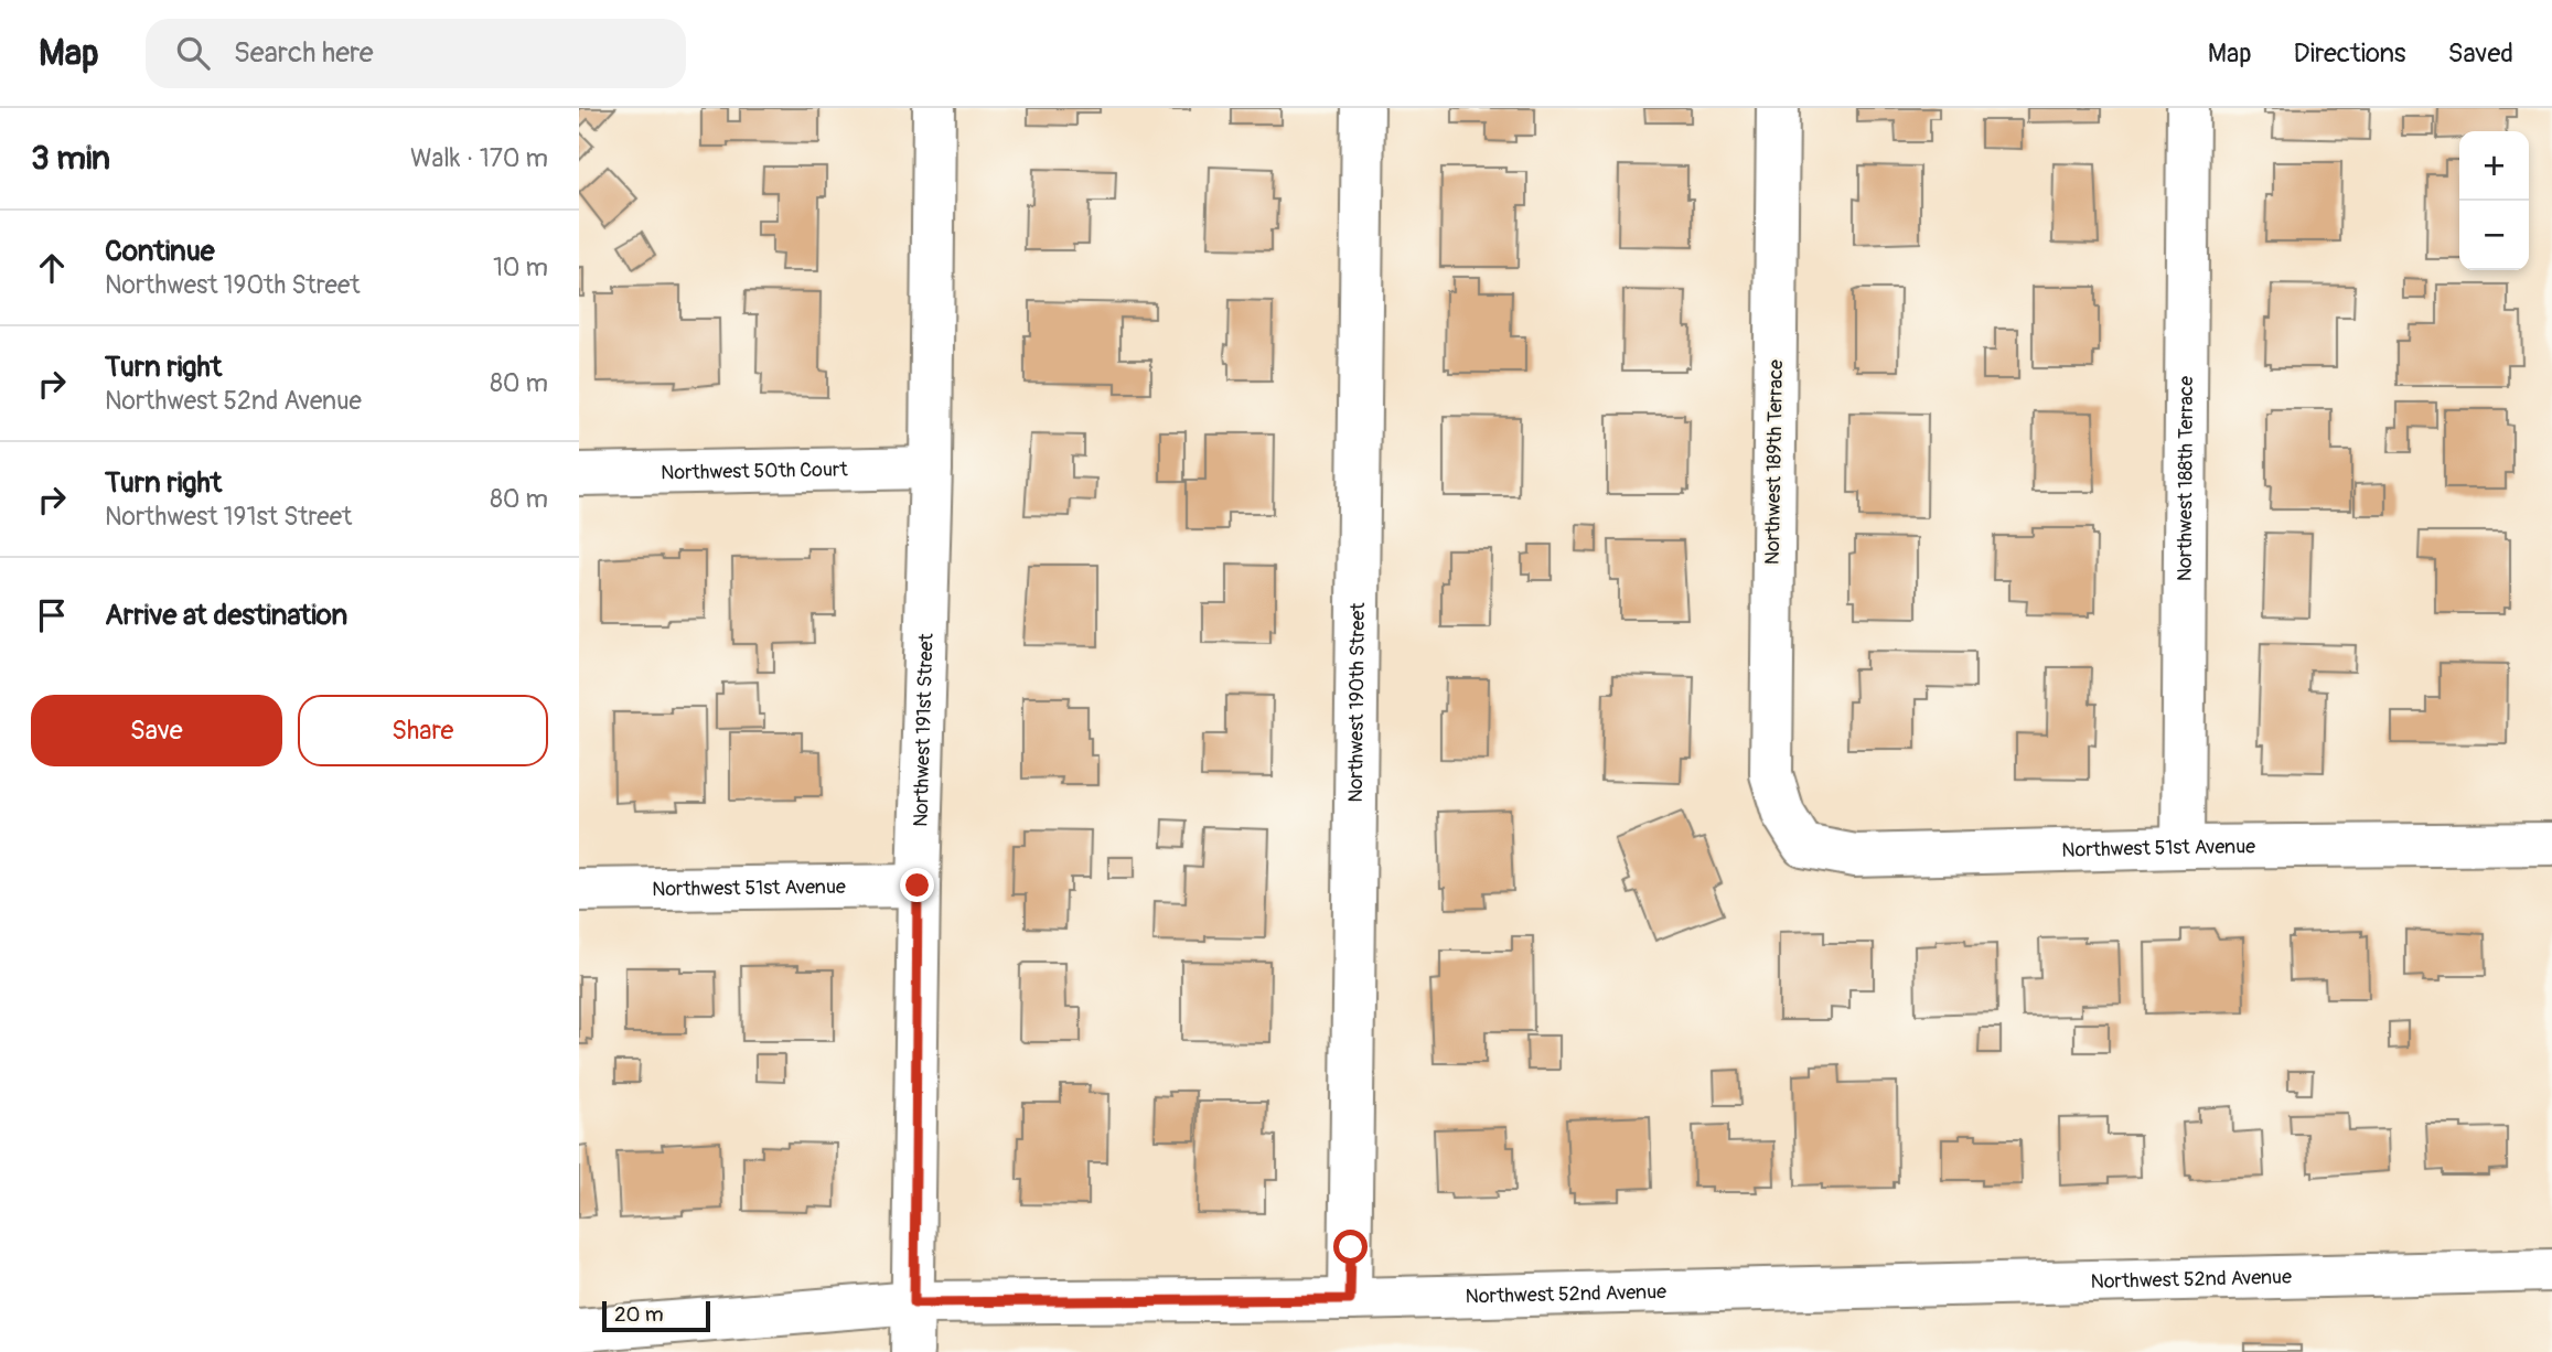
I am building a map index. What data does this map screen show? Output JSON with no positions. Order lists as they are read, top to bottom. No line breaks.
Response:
{"streets":{"street":["Northwest 189th Terrace","Northwest 50th Court","Northwest 188th Terrace","Northwest 190th Street","Northwest 191st Street","Northwest 51st Avenue","Northwest 52nd Avenue"]},"crossings":[["Northwest 189th Terrace","Northwest 51st Avenue"],["Northwest 50th Court","Northwest 191st Street"],["Northwest 188th Terrace","Northwest 51st Avenue"],["Northwest 190th Street","Northwest 52nd Avenue"],["Northwest 191st Street","Northwest 51st Avenue"],["Northwest 191st Street","Northwest 52nd Avenue"]],"scale_bar":"20 m","page":{"header":"Map","search":"Search here","nav":["Map","Directions","Saved"],"heading":["3 min","Walk · 170 m"],"map_buttons":["+","−"],"list":[["Continue","Northwest 190th Street","10 m"],["Turn right","Northwest 52nd Avenue","80 m"],["Turn right","Northwest 191st Street","80 m"],"Arrive at destination"],"buttons":["Save","Share"],"scale":"20 m"}}
